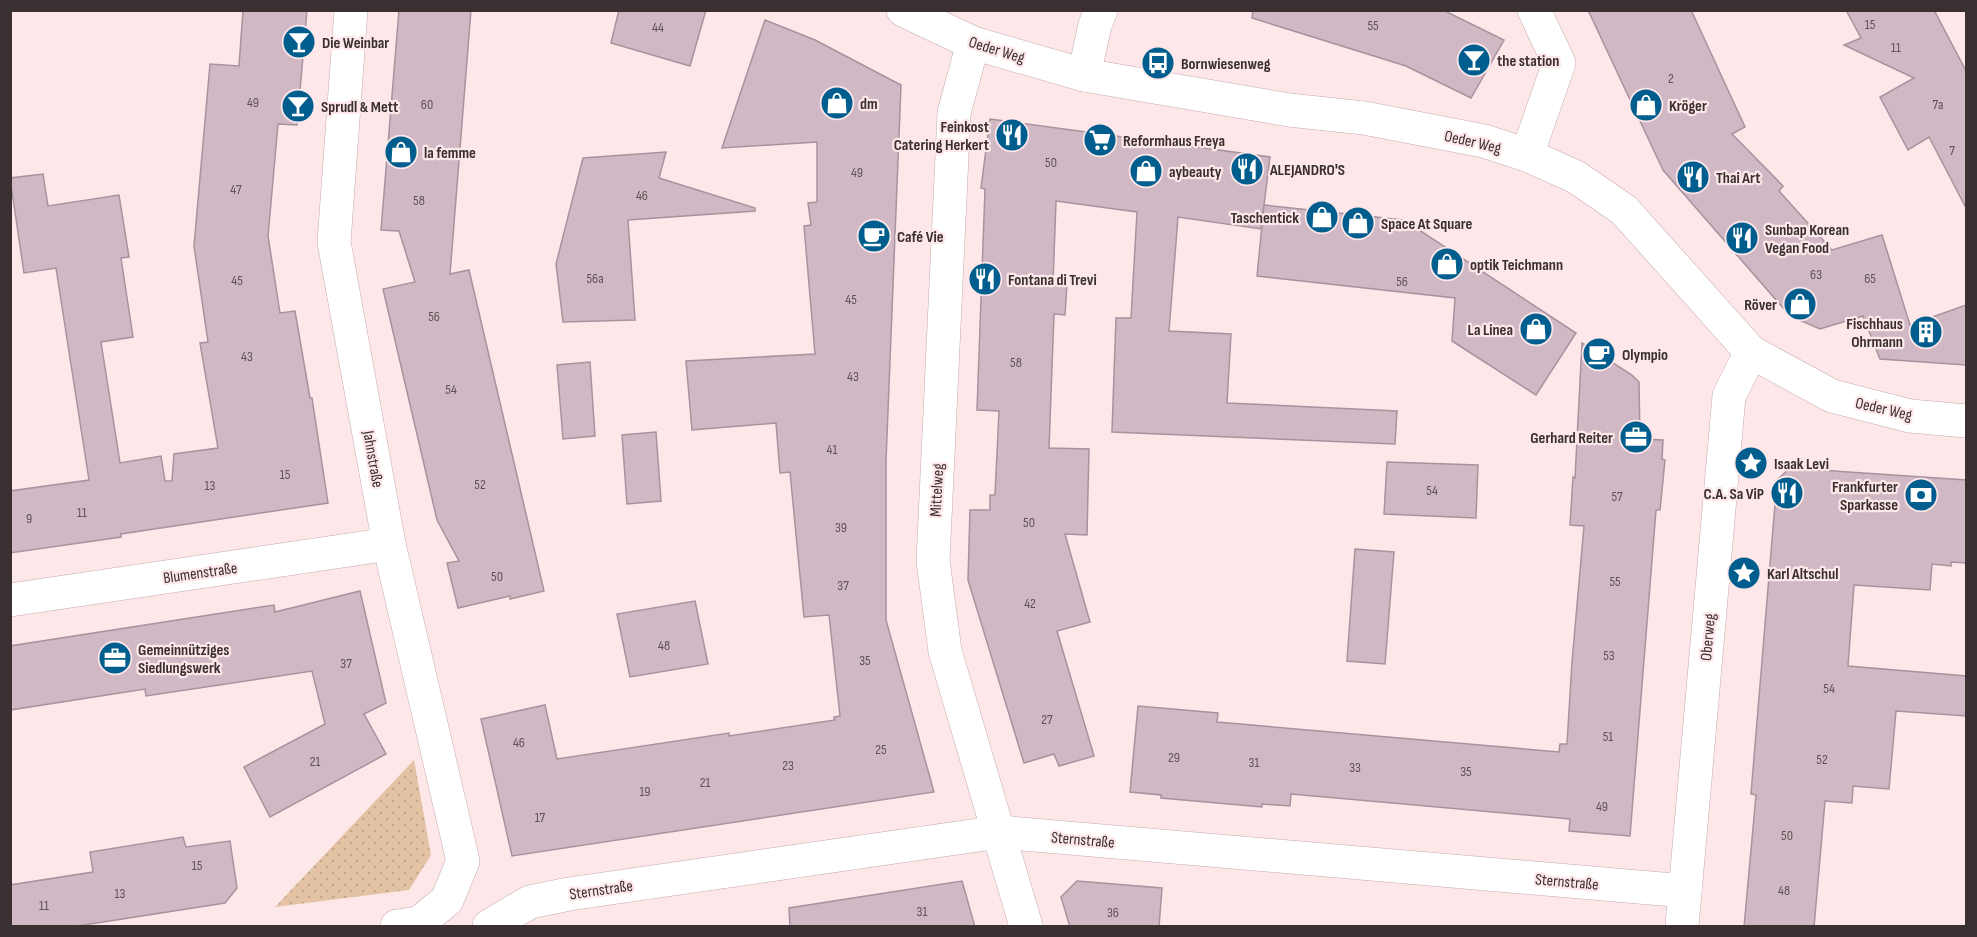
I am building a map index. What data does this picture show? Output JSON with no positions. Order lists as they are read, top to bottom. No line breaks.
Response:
{"streets":{"street":["Oeder Weg","Jahnstraße","Mittelweg","Blumenstraße","Oberweg","Sternstraße"]},"crossings":[["Oeder Weg","Mittelweg"],["Oeder Weg","Oberweg"],["Jahnstraße","Blumenstraße"],["Mittelweg","Sternstraße"],["Oberweg","Sternstraße"]],"places":{"bar":["Die Weinbar","the station","Sprudl & Mett"],"bus stop":["Bornwiesenweg"],"shop":["dm","Kröger","la femme","aybeauty","Taschentick","Space At Square","optik Teichmann","Röver","La Linea"],"restaurant":["Feinkost Catering Herkert","ALEJANDRO'S","Thai Art","Sunbap Korean Vegan Food","Fontana di Trevi","C.A. Sa ViP"],"supermarket":["Reformhaus Freya"],"cafe":["Café Vie","Olympio"],"building":["Fischhaus Ohrmann"],"office":["Gerhard Reiter","Gemeinnütziges Siedlungswerk"],"place":["Isaak Levi","Karl Altschul"],"bank":["Frankfurter Sparkasse"]},"house_numbers":["15","55","44","11","2","49","60","7a","7","50","49","47","46","58","63","56a","65","45","56","45","56","43","58","43","54","41","15","52","13","54","57","11","9","50","39","50","55","37","42","48","53","35","37","54","27","51","46","25","29","52","21","31","23","33","35","21","19","49","17","50","15","48","13","11","31","36"]}
